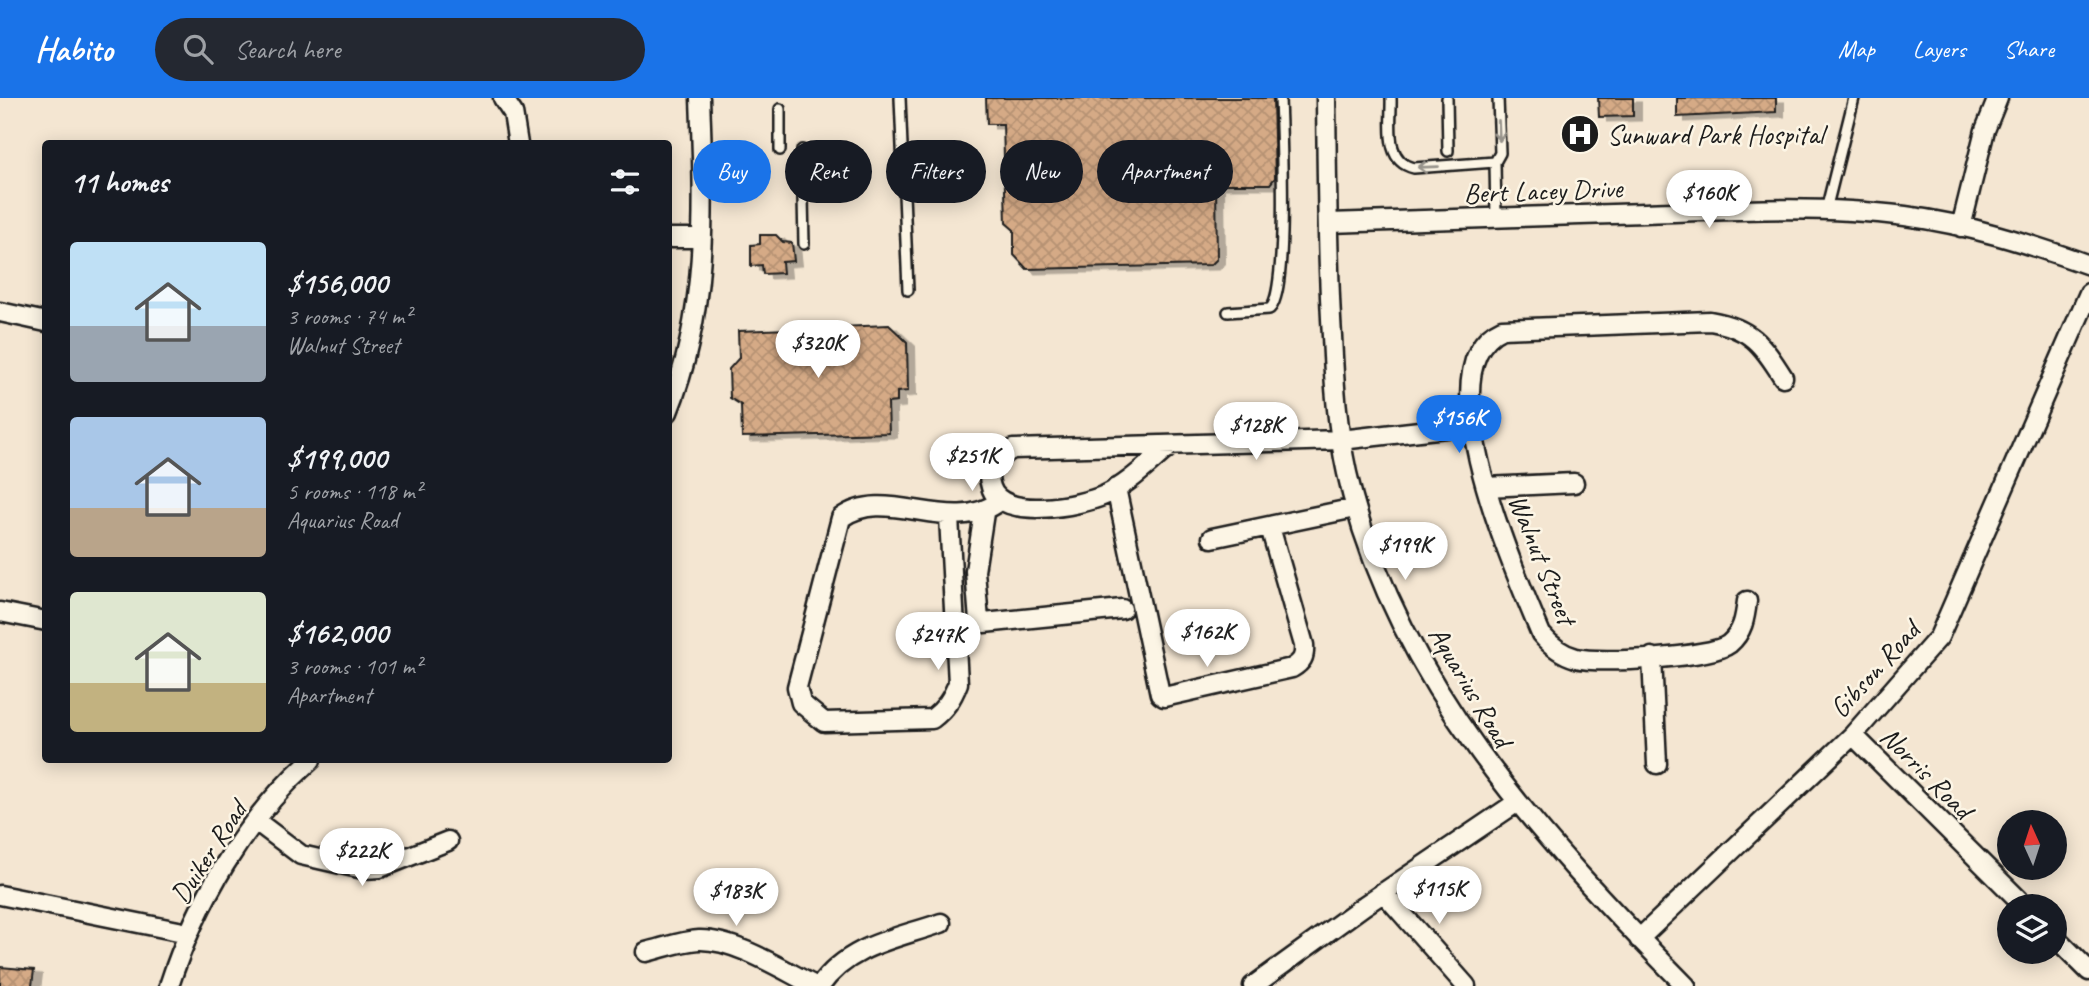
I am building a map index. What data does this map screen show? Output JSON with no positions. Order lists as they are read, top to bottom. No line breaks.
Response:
{"streets":{"street":["Bert Lacey Drive","Walnut Street","Gibson Road","Aquarius Road","Norris Road","Duiker Road"]},"crossings":[["Bert Lacey Drive","Aquarius Road"],["Gibson Road","Aquarius Road"],["Gibson Road","Norris Road"]],"places":{"hospital":["Sunward Park Hospital"]},"north":"top","page":{"header":"Habito","search":"Search here","nav":["Map","Layers","Share"],"chip":["Buy","Rent","Filters","New","Apartment"],"heading":"11 homes","price":["$160K","$320K","$156K","$128K","$251K","$199K","$162K","$247K","$222K","$115K","$183K"],"list":[{"name":"$156,000","note":"3 rooms · 74 m² · Walnut Street"},{"name":"$199,000","note":"5 rooms · 118 m² · Aquarius Road"},{"name":"$162,000","note":"3 rooms · 101 m² · Apartment"}]}}
